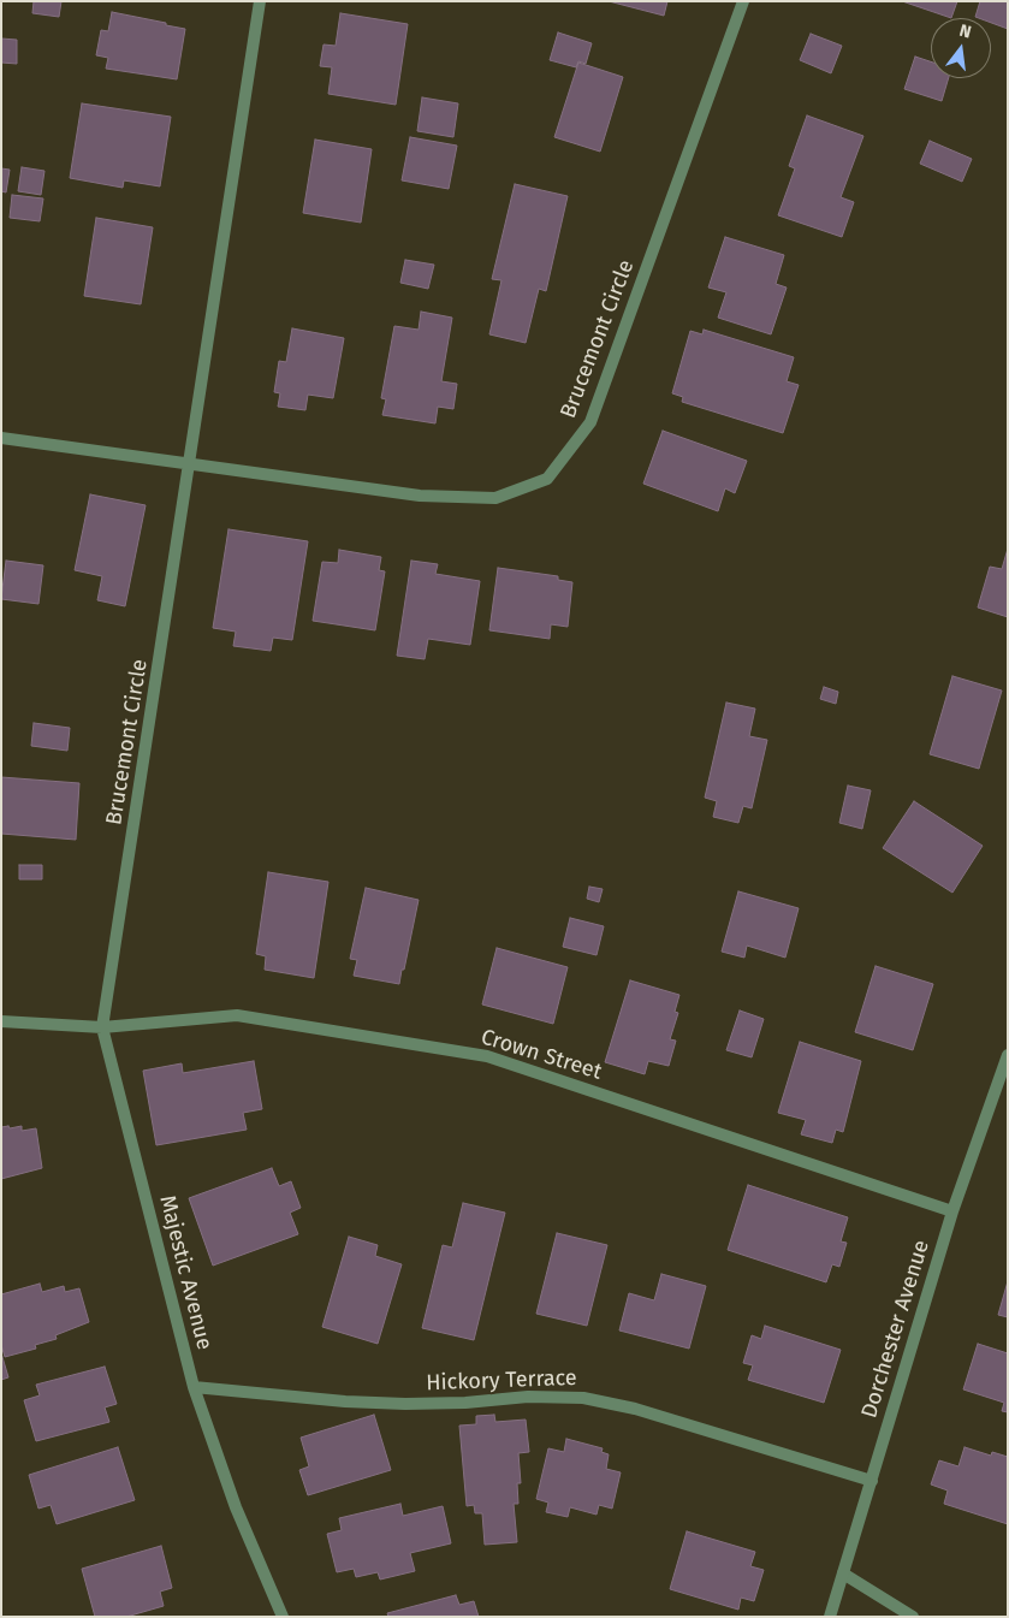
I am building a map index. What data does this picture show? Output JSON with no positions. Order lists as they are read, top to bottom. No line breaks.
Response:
{"streets":{"street":["Brucemont Circle","Crown Street","Majestic Avenue","Dorchester Avenue","Hickory Terrace"]},"crossings":[["Brucemont Circle","Crown Street"],["Brucemont Circle","Majestic Avenue"],["Crown Street","Majestic Avenue"],["Crown Street","Dorchester Avenue"],["Majestic Avenue","Hickory Terrace"],["Dorchester Avenue","Hickory Terrace"]],"north":"top"}
